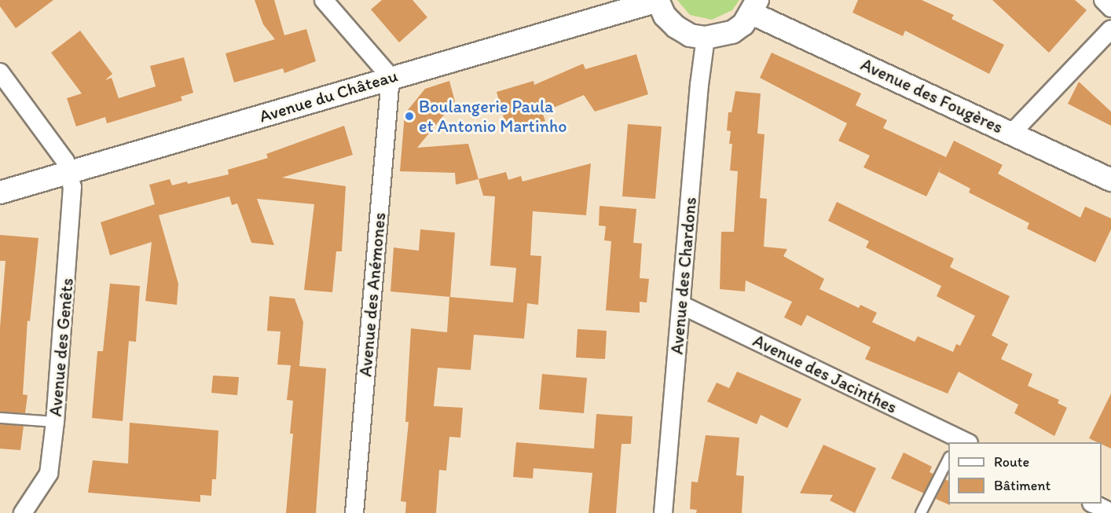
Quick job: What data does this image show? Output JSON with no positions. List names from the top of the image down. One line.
{"streets":{"street":["Avenue du Château","Avenue des Fougères","Avenue des Chardons","Avenue des Anémones","Avenue des Genêts","Avenue des Jacinthes"]},"crossings":[["Avenue du Château","Avenue des Anémones"],["Avenue du Château","Avenue des Genêts"],["Avenue des Chardons","Avenue des Jacinthes"]],"places":["Boulangerie Paula et Antonio Martinho"],"legend":["Route","Bâtiment"]}
